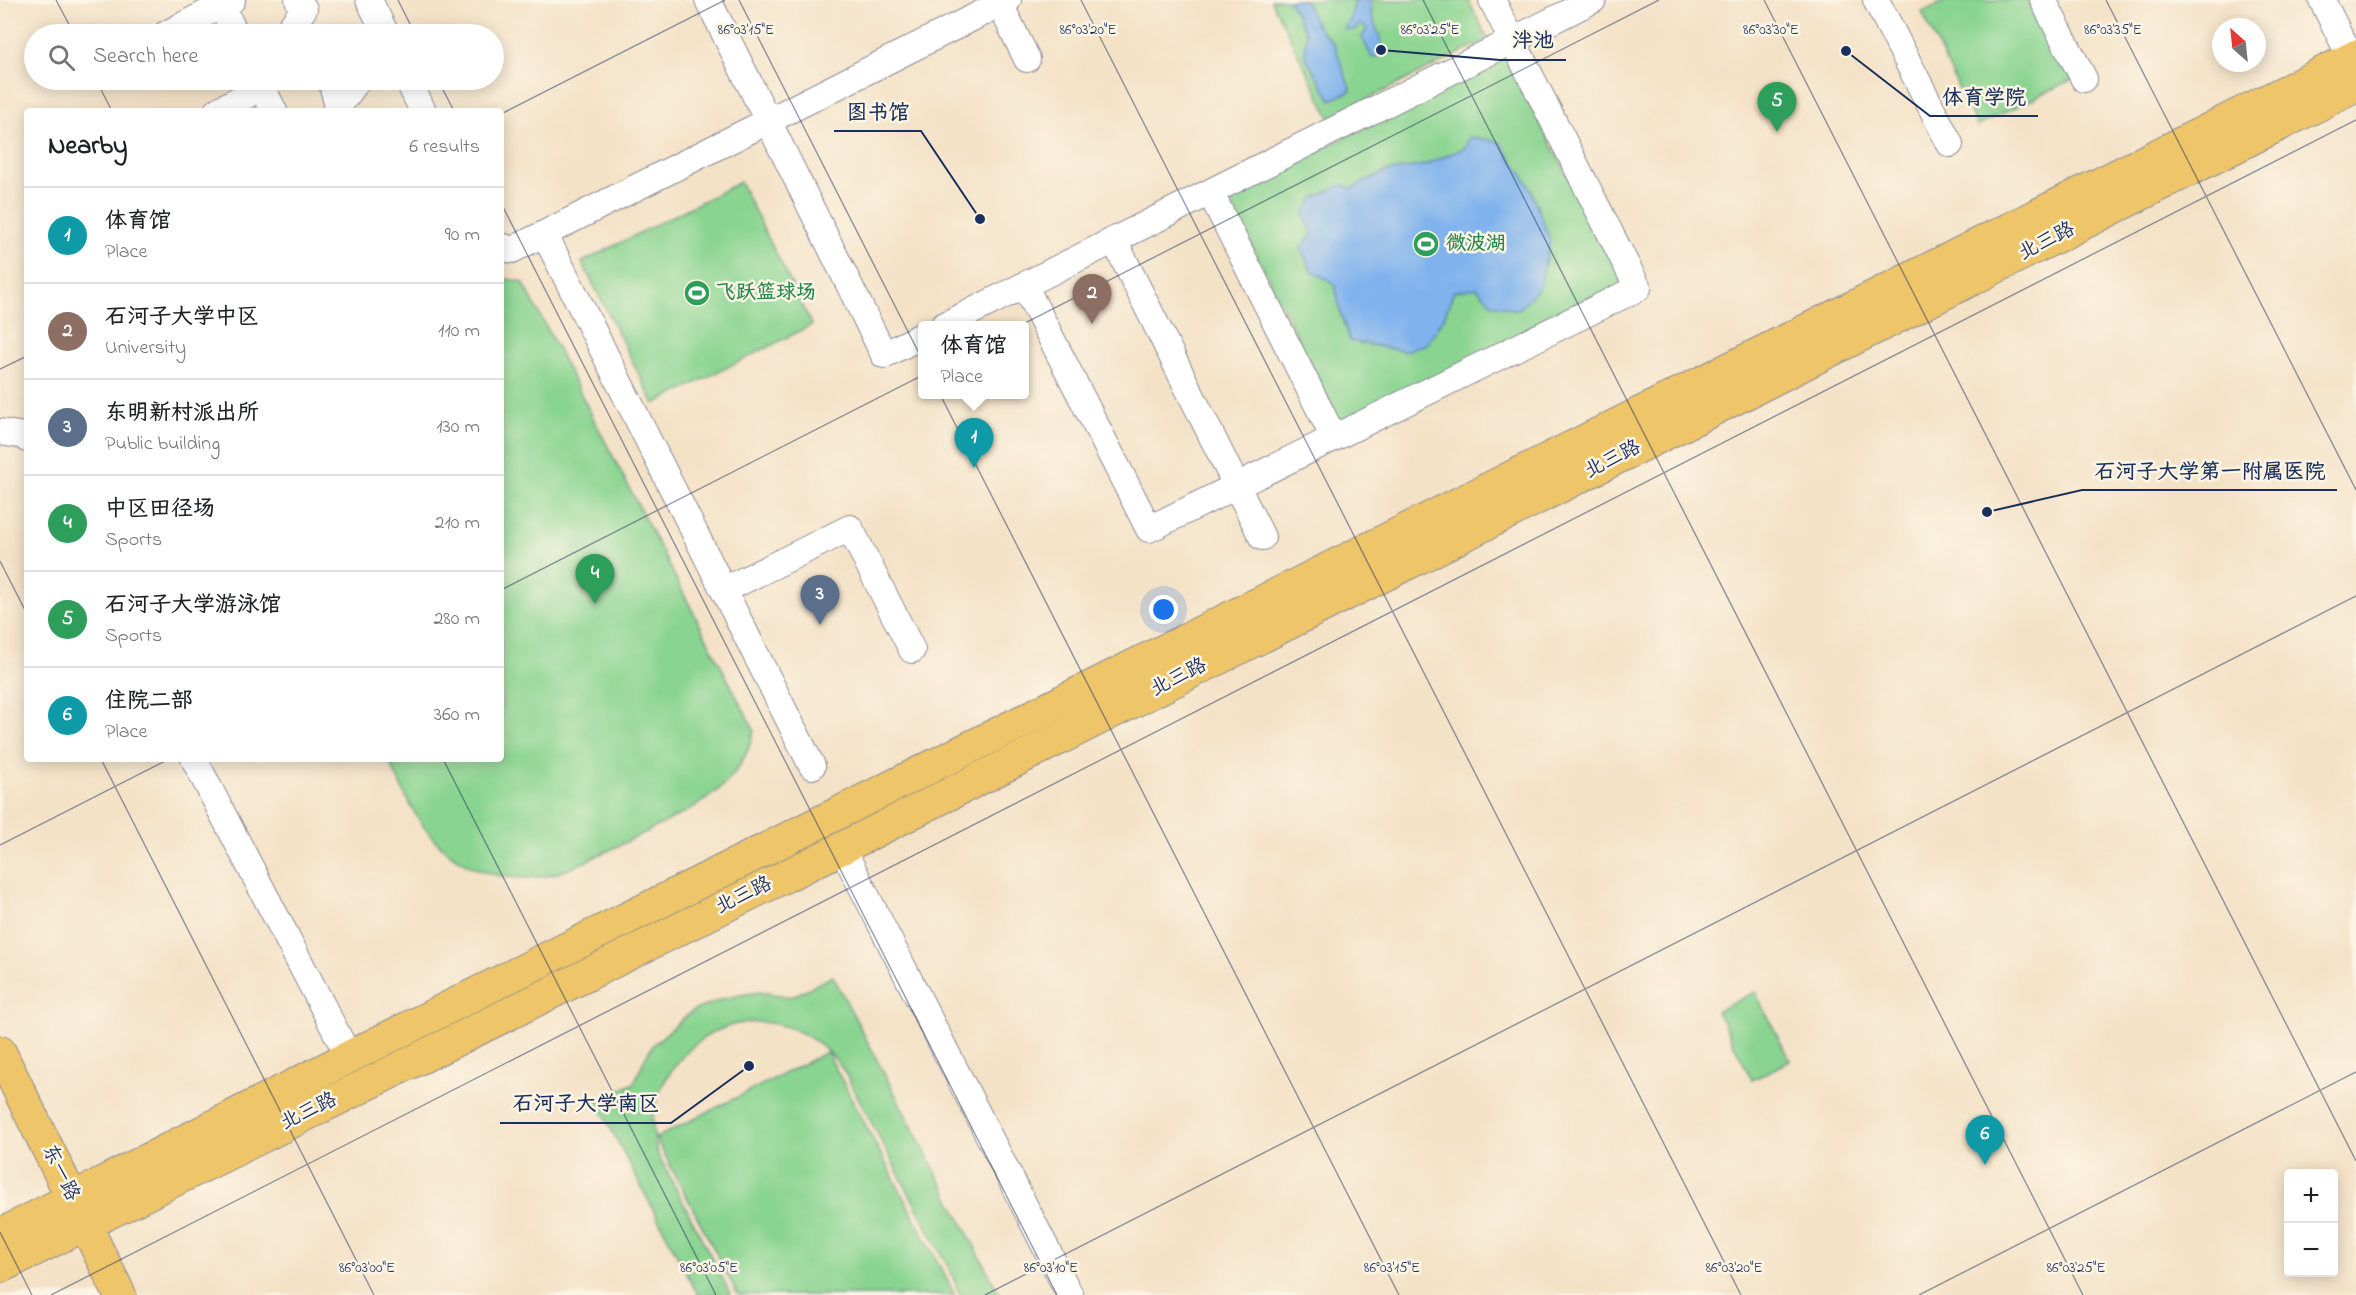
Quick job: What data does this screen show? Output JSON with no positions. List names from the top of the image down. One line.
{"streets":{"main road":["北三路","东一路"]},"crossings":[["北三路","东一路"]],"places":{"other":["泮池","体育学院","图书馆","石河子大学第一附属医院","石河子大学南区"],"sports":["微波湖","飞跃篮球场"]},"north":"top left","page":{"search":"Search here","pins":["5","2","1","4","3","6"],"heading":["Nearby","6 results"],"list":[{"mark":"1","name":"体育馆","note":"Place","value":"90 m"},{"mark":"2","name":"石河子大学中区","note":"University","value":"110 m"},{"mark":"3","name":"东明新村派出所","note":"Public building","value":"130 m"},{"mark":"4","name":"中区田径场","note":"Sports","value":"210 m"},{"mark":"5","name":"石河子大学游泳馆","note":"Sports","value":"280 m"},{"mark":"6","name":"住院二部","note":"Place","value":"360 m"}],"popup":["体育馆","Place"],"map_buttons":["+","−"]},"coordinates":["86°03'15\"E","86°03'20\"E","86°03'25\"E","86°03'30\"E","86°03'35\"E","86°03'00\"E","86°03'05\"E","86°03'10\"E"]}
